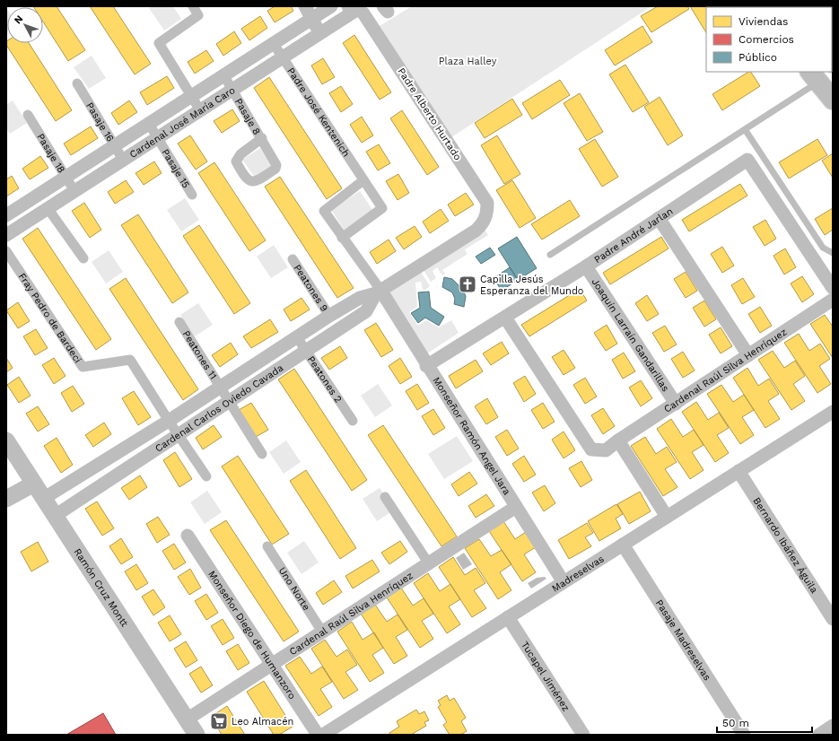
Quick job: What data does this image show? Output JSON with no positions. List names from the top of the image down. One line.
{"streets":{"street":["Padre José Kentenich","Padre Alberto Hurtado","Pasaje 8","Pasaje 16","Cardenal José María Caro","Pasaje 18","Pasaje 15","Padre André Jarlan","Peatones 9","Fray Pedro de Bardeci","Joaquín Larraín Gandarillas","Peatones 11","Cardenal Raúl Silva Henríquez","Peatones 2","Cardenal Carlos Oviedo Cavada","Monseñor Ramón Angel Jara","Bernardo Ibáñez Águila","Madreselvas","Ramón Cruz Montt","Uno Norte","Monseñor Diego de Humanzoro","Pasaje Madreselvas","Tucapel Jiménez"]},"crossings":[["Padre José Kentenich","Cardenal José María Caro"],["Padre Alberto Hurtado","Cardenal José María Caro"],["Padre Alberto Hurtado","Cardenal Carlos Oviedo Cavada"],["Pasaje 8","Cardenal José María Caro"],["Pasaje 16","Cardenal José María Caro"],["Cardenal José María Caro","Pasaje 18"],["Cardenal José María Caro","Pasaje 15"],["Padre André Jarlan","Joaquín Larraín Gandarillas"],["Padre André Jarlan","Cardenal Raúl Silva Henríquez"],["Padre André Jarlan","Monseñor Ramón Angel Jara"],["Peatones 9","Cardenal Carlos Oviedo Cavada"],["Fray Pedro de Bardeci","Cardenal Carlos Oviedo Cavada"],["Joaquín Larraín Gandarillas","Cardenal Raúl Silva Henríquez"],["Peatones 11","Cardenal Carlos Oviedo Cavada"],["Cardenal Raúl Silva Henríquez","Monseñor Ramón Angel Jara"],["Cardenal Raúl Silva Henríquez","Ramón Cruz Montt"],["Cardenal Raúl Silva Henríquez","Uno Norte"],["Cardenal Raúl Silva Henríquez","Monseñor Diego de Humanzoro"],["Peatones 2","Cardenal Carlos Oviedo Cavada"],["Cardenal Carlos Oviedo Cavada","Monseñor Ramón Angel Jara"],["Cardenal Carlos Oviedo Cavada","Ramón Cruz Montt"],["Monseñor Ramón Angel Jara","Madreselvas"],["Bernardo Ibáñez Águila","Madreselvas"],["Madreselvas","Pasaje Madreselvas"],["Madreselvas","Tucapel Jiménez"]],"parks":["Plaza Halley"],"places":{"church":["Capilla Jesús Esperanza del Mundo"],"supermarket":["Leo Almacén"]},"legend":["Viviendas","Comercios","Público"],"scale_bar":"50 m","north":"top left"}
